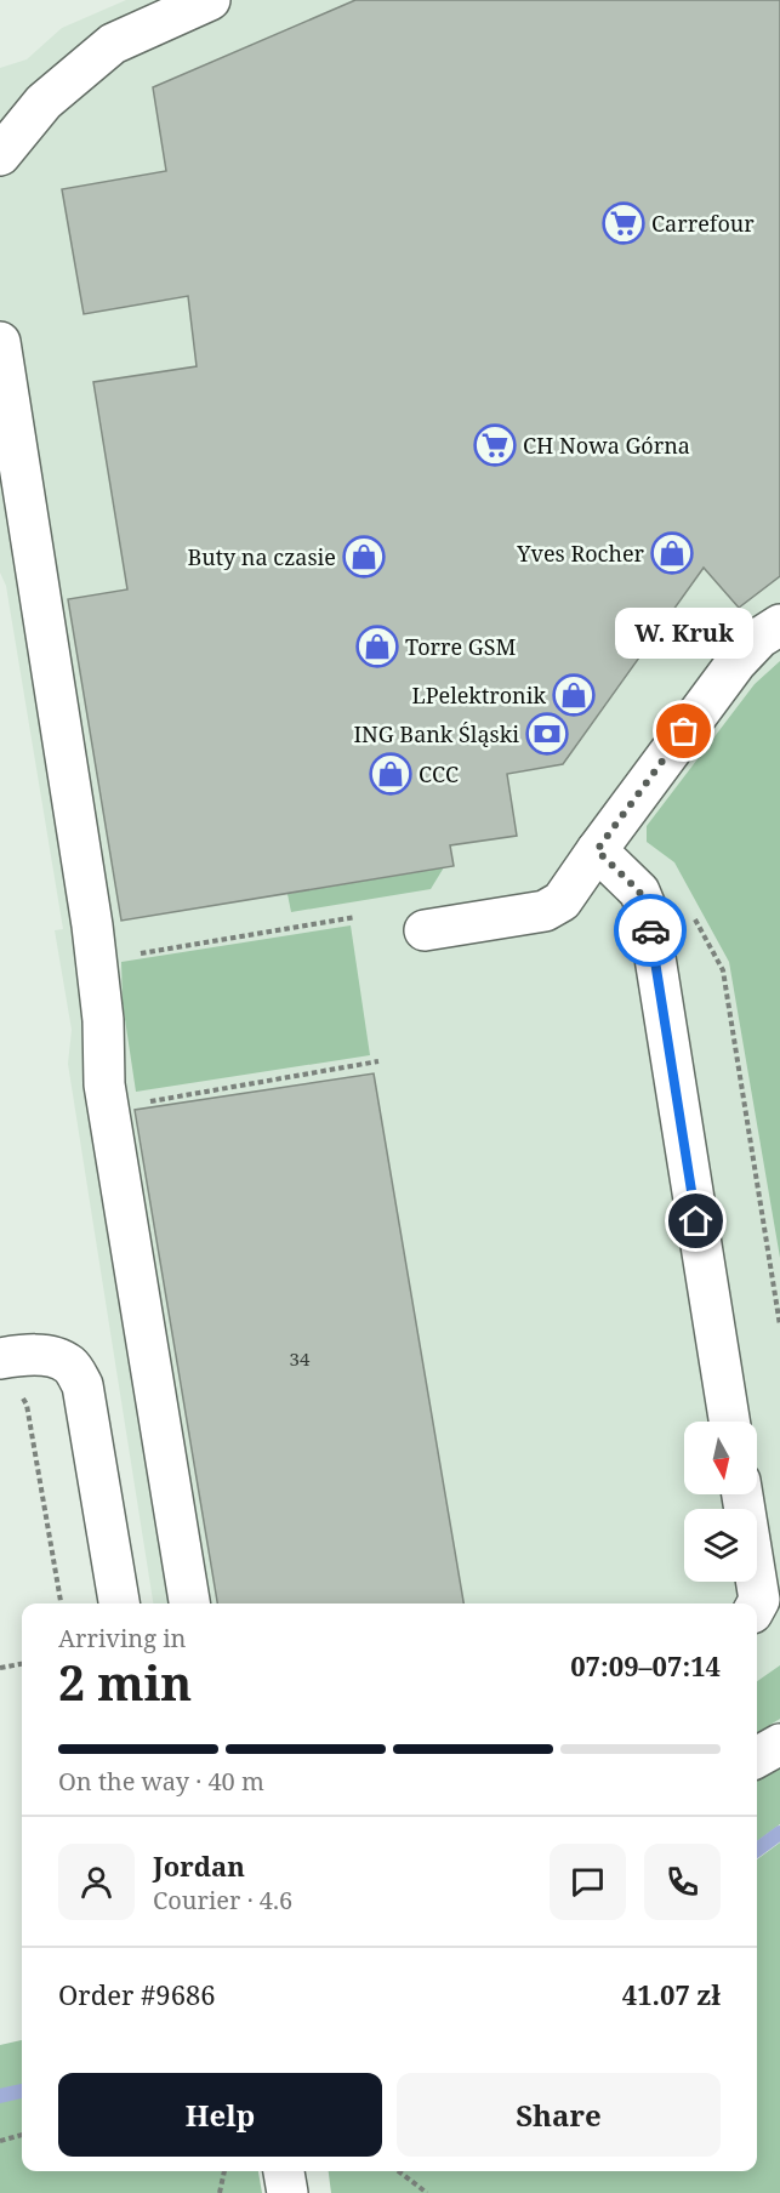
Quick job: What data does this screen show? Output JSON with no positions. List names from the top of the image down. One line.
{"places":{"supermarket":["Carrefour","CH Nowa Górna"],"shop":["Yves Rocher","Buty na czasie","Torre GSM","LPelektronik","CCC"],"other":["W. Kruk"],"bank":["ING Bank Śląski"]},"house_numbers":["34"],"north":"bottom","page":{"bubble":"W. Kruk","heading":["2 min","Arriving in","07:09–07:14"],"panel":["Jordan","Courier · 4.6","Order #9686","41.07 zł"],"bar":"On the way · 40 m","buttons":["Help","Share"]}}
